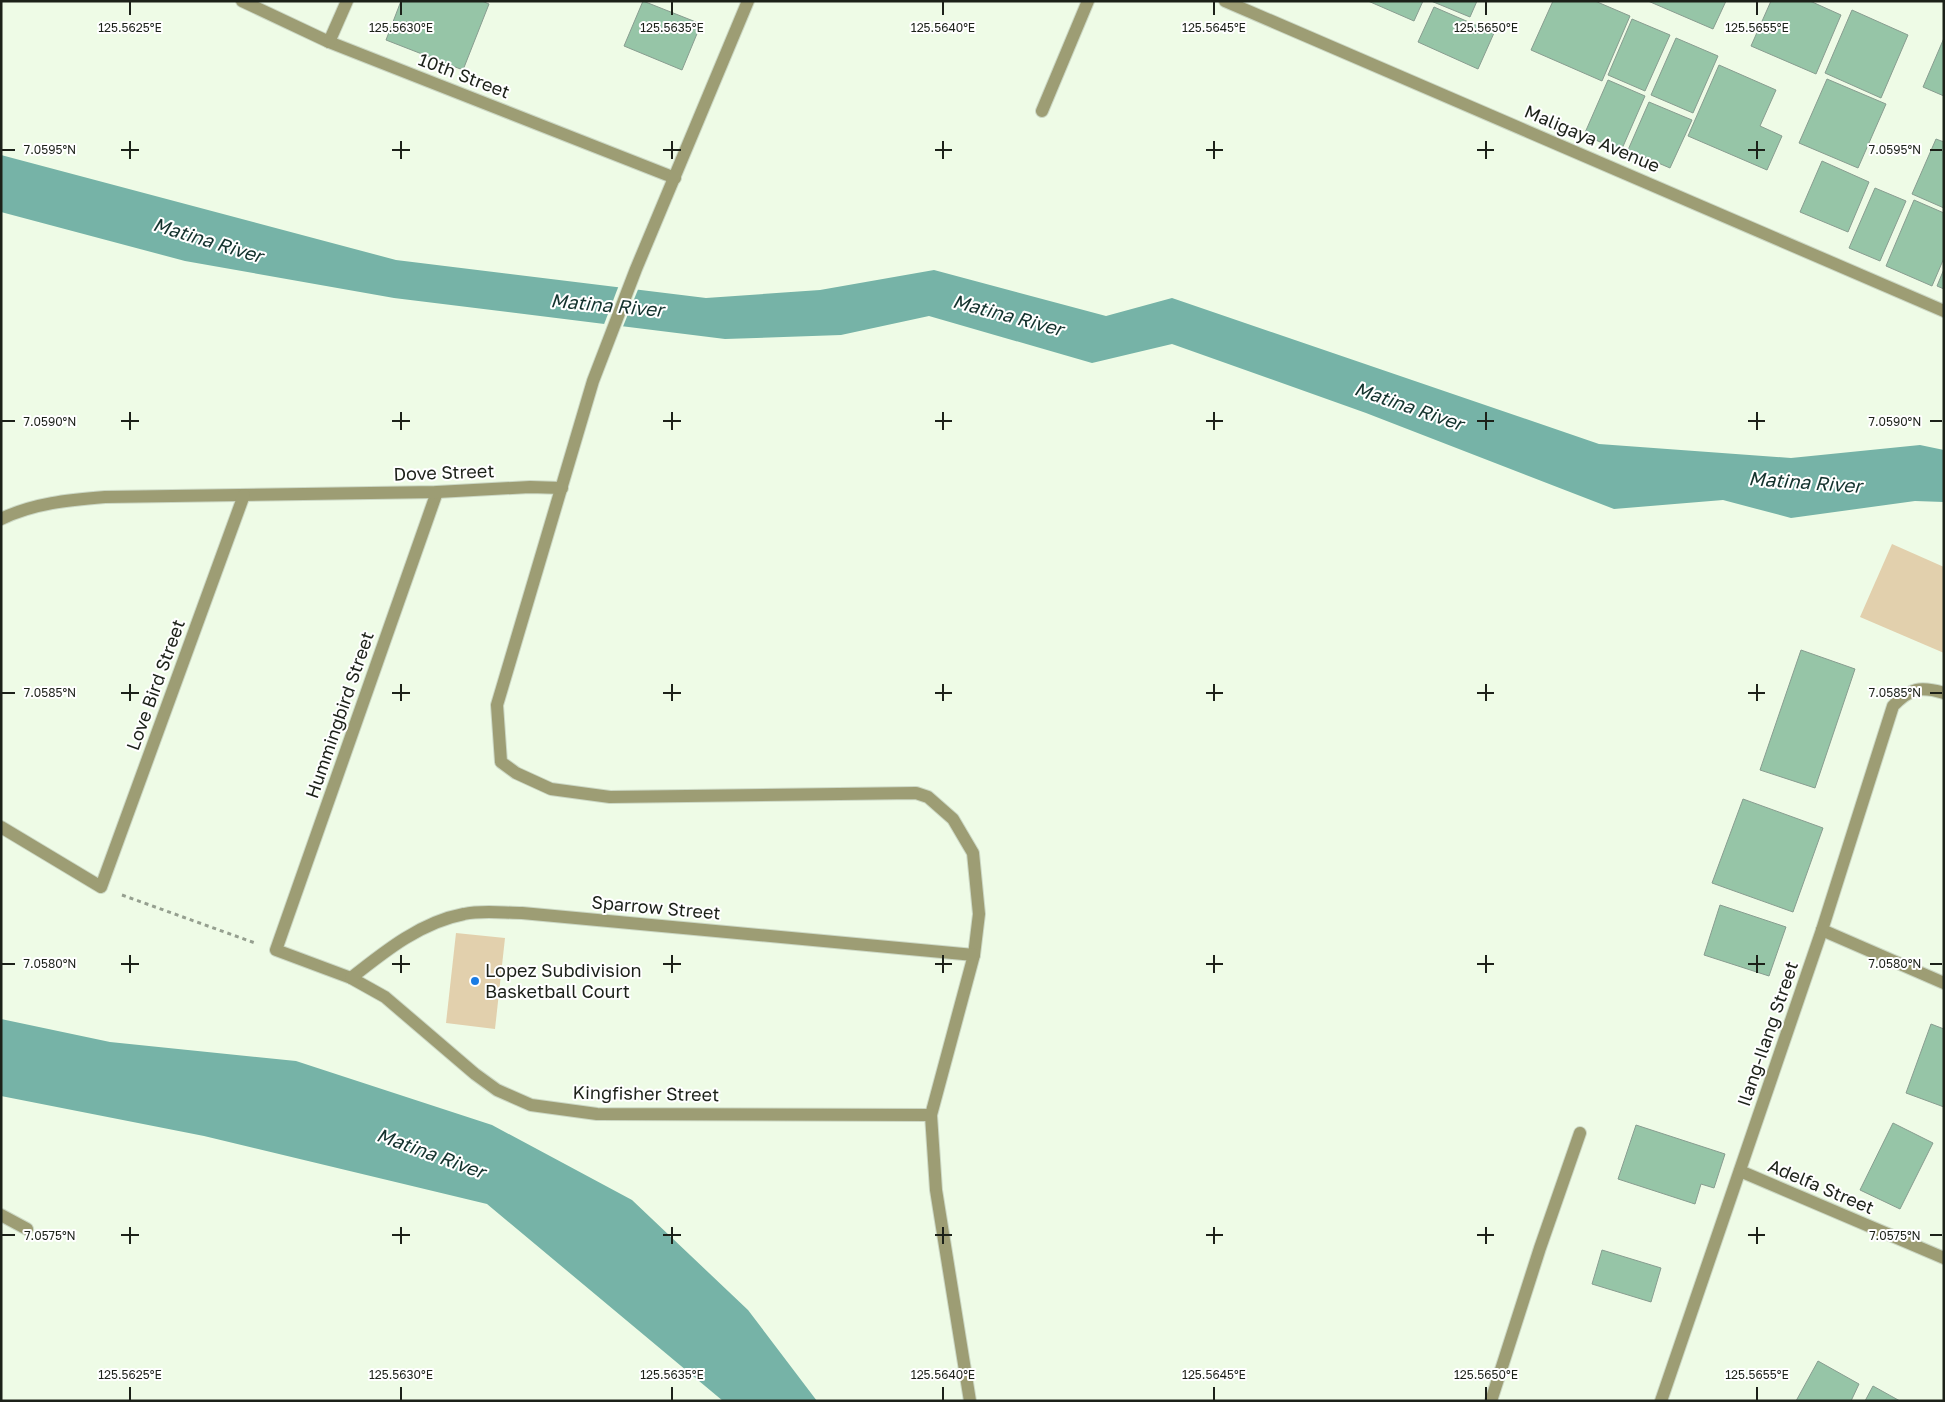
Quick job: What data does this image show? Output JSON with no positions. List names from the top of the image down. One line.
{"streets":{"street":["10th Street","Maligaya Avenue","Dove Street","Love Bird Street","Hummingbird Street","Sparrow Street","Ilang-Ilang Street","Kingfisher Street","Adelfa Street"]},"crossings":[["Dove Street","Love Bird Street"],["Dove Street","Hummingbird Street"],["Hummingbird Street","Kingfisher Street"],["Sparrow Street","Kingfisher Street"],["Ilang-Ilang Street","Adelfa Street"]],"water":["Matina River"],"places":["Lopez Subdivision Basketball Court"],"coordinates":["125.5625°E","125.5630°E","125.5635°E","125.5640°E","125.5645°E","125.5650°E","125.5655°E","7.0595°N","7.0590°N","7.0585°N","7.0580°N","7.0575°N"]}
